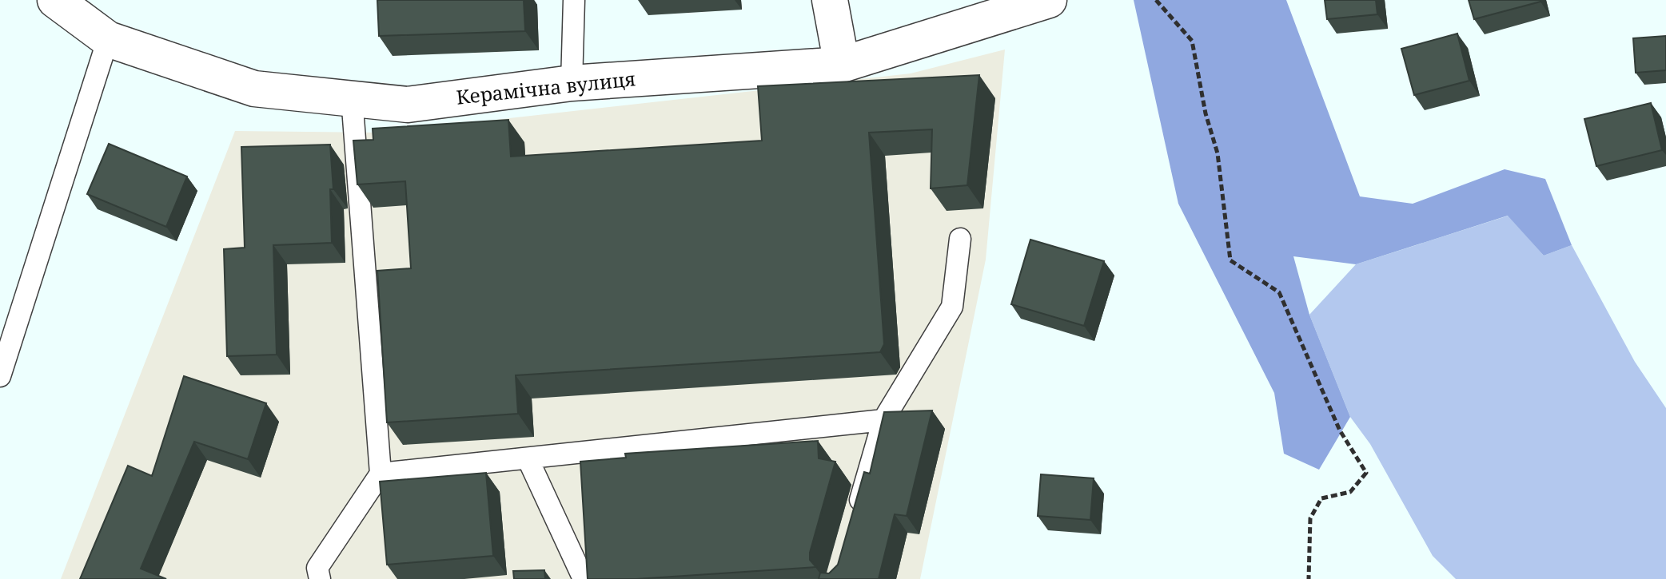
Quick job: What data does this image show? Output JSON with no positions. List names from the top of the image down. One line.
{"streets":{"street":["Керамічна вулиця"]}}
